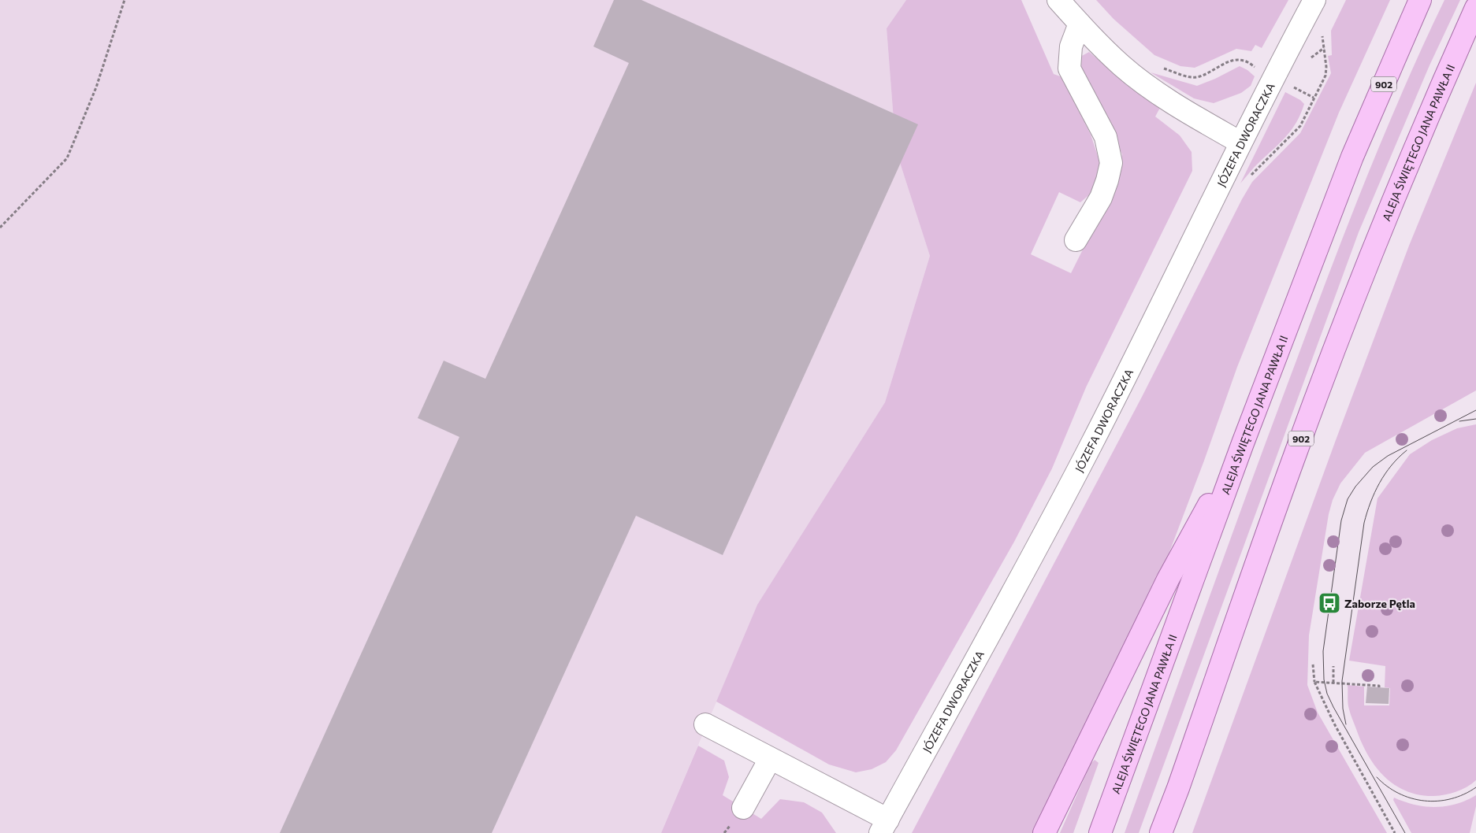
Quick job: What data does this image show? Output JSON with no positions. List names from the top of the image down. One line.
{"streets":{"main road":["902","ALEJA ŚWIĘTEGO JANA PAWŁA II"],"street":["JÓZEFA DWORACZKA"]},"places":{"bus stop":["Zaborze Pętla"]}}
